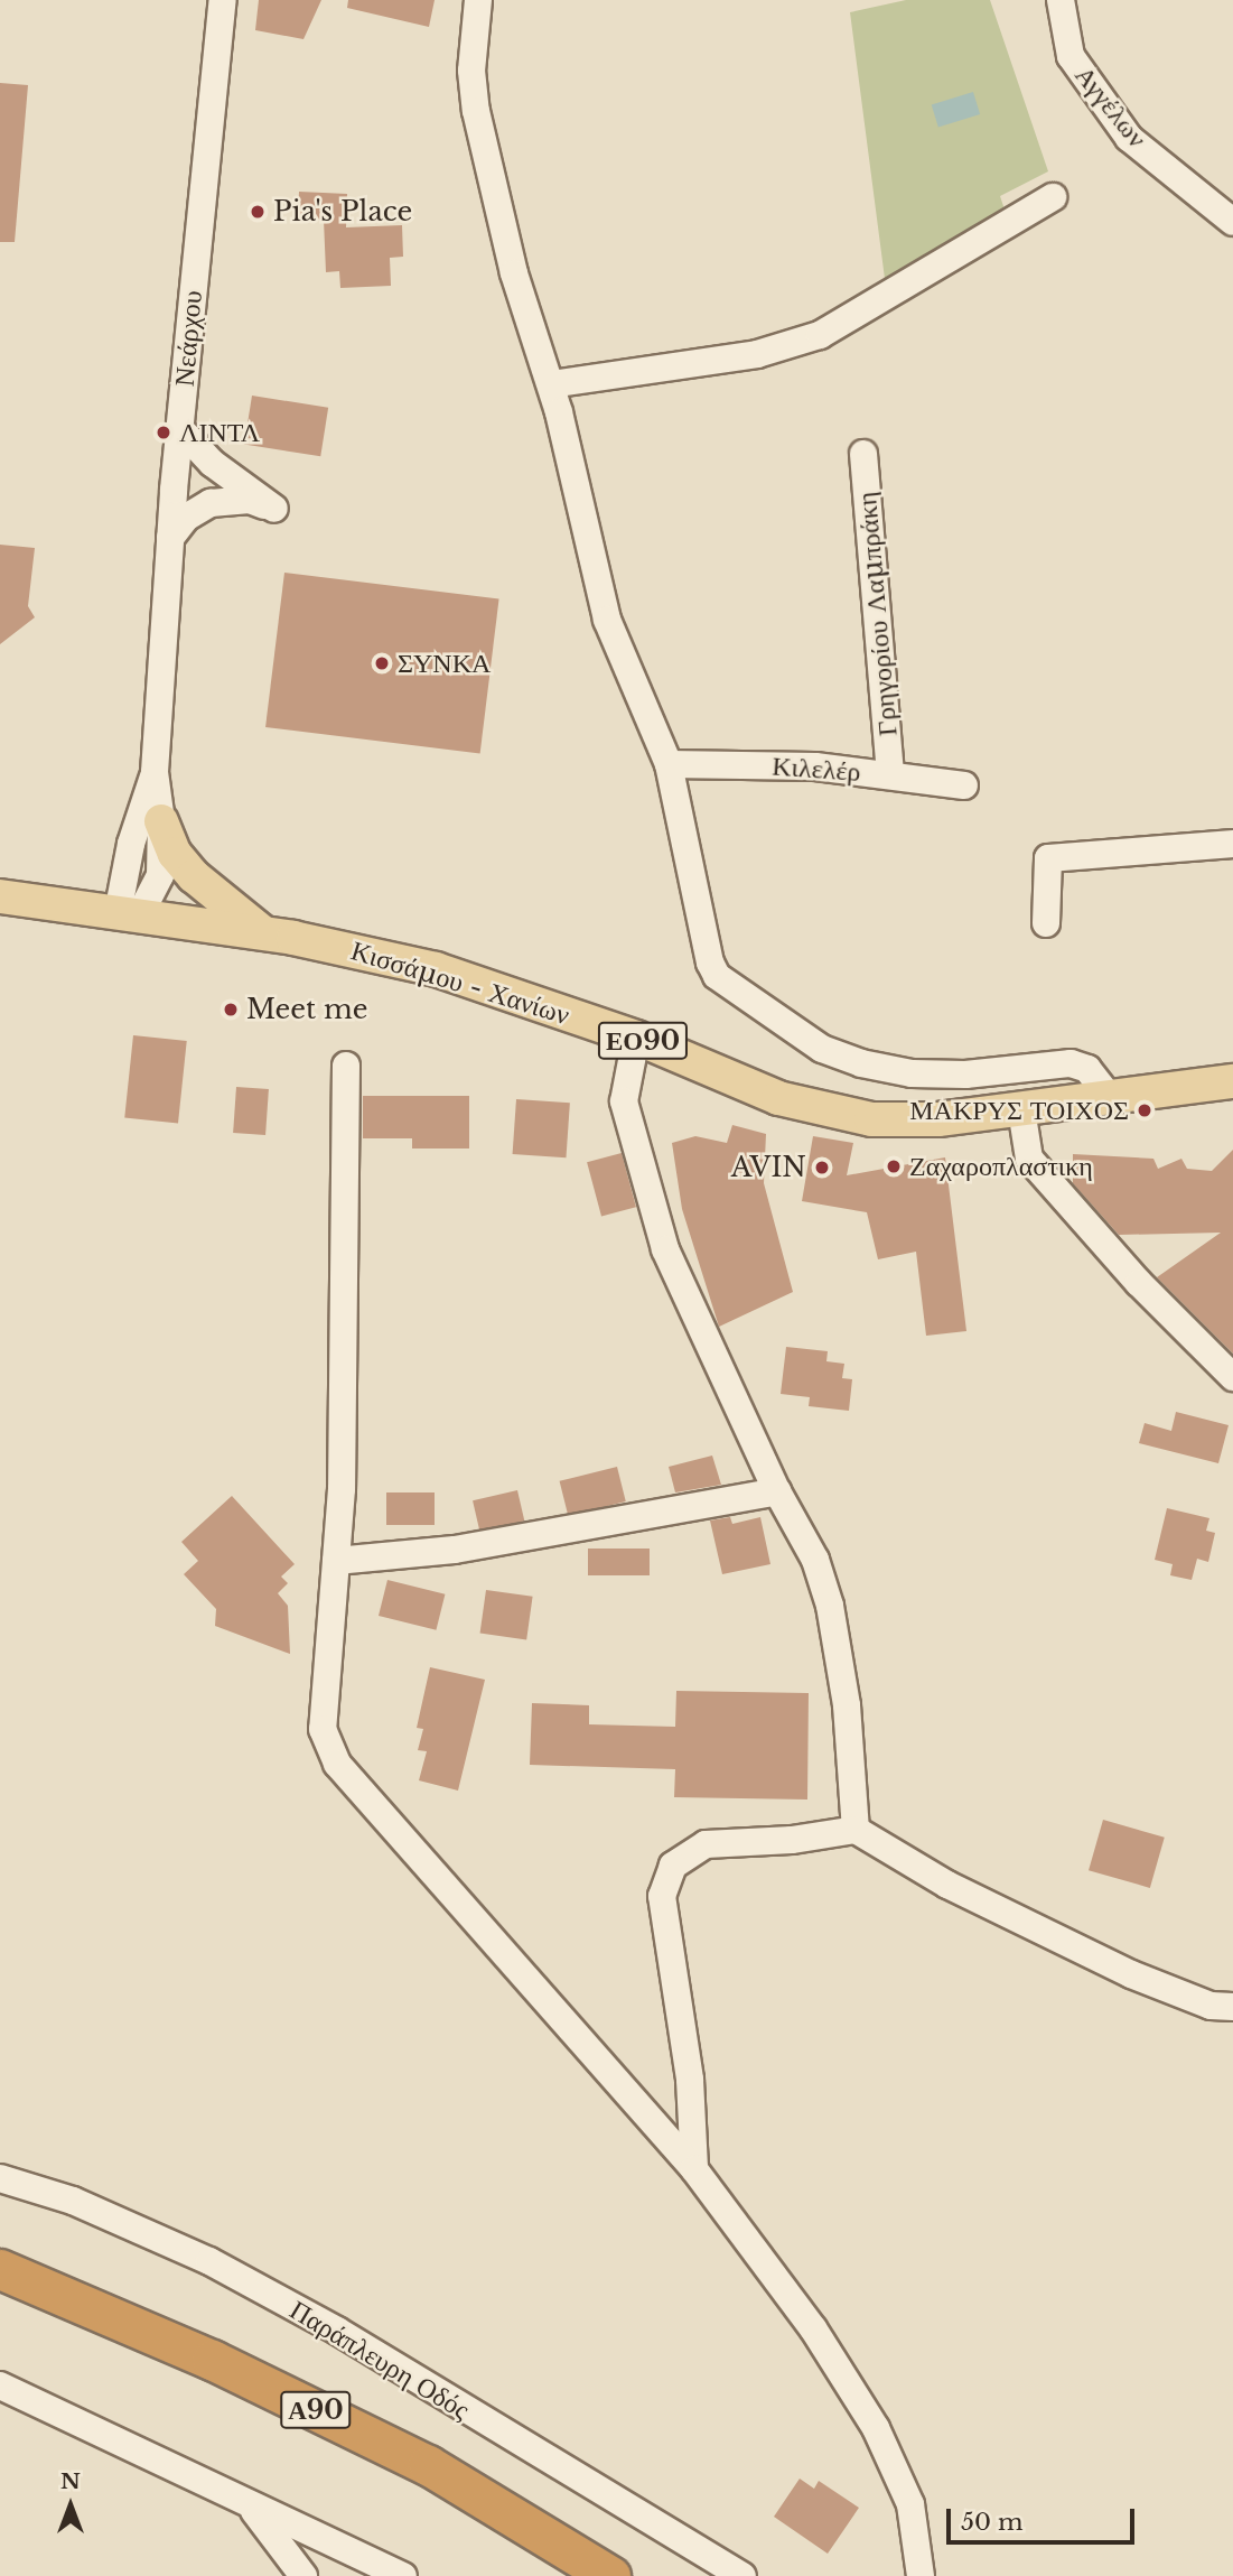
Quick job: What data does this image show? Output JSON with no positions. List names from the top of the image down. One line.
{"streets":{"highway":["Α90"],"main road":["Κισσάμου - Χανίων","ΕΟ90"],"street":["Αγγέλων","Νεάρχου","Γρηγορίου Λαμπράκη","Κιλελέρ","Παράπλευρη Οδός"]},"crossings":[["Νεάρχου","Κισσάμου - Χανίων"],["Γρηγορίου Λαμπράκη","Κιλελέρ"]],"places":["Pia's Place","ΛΙΝΤΛ","ΣΥΝΚΑ","Meet me","ΜΑΚΡΥΣ ΤΟΙΧΟΣ","Ζαχαροπλαστικη","AVIN"],"scale_bar":"50 m","north":"top"}
